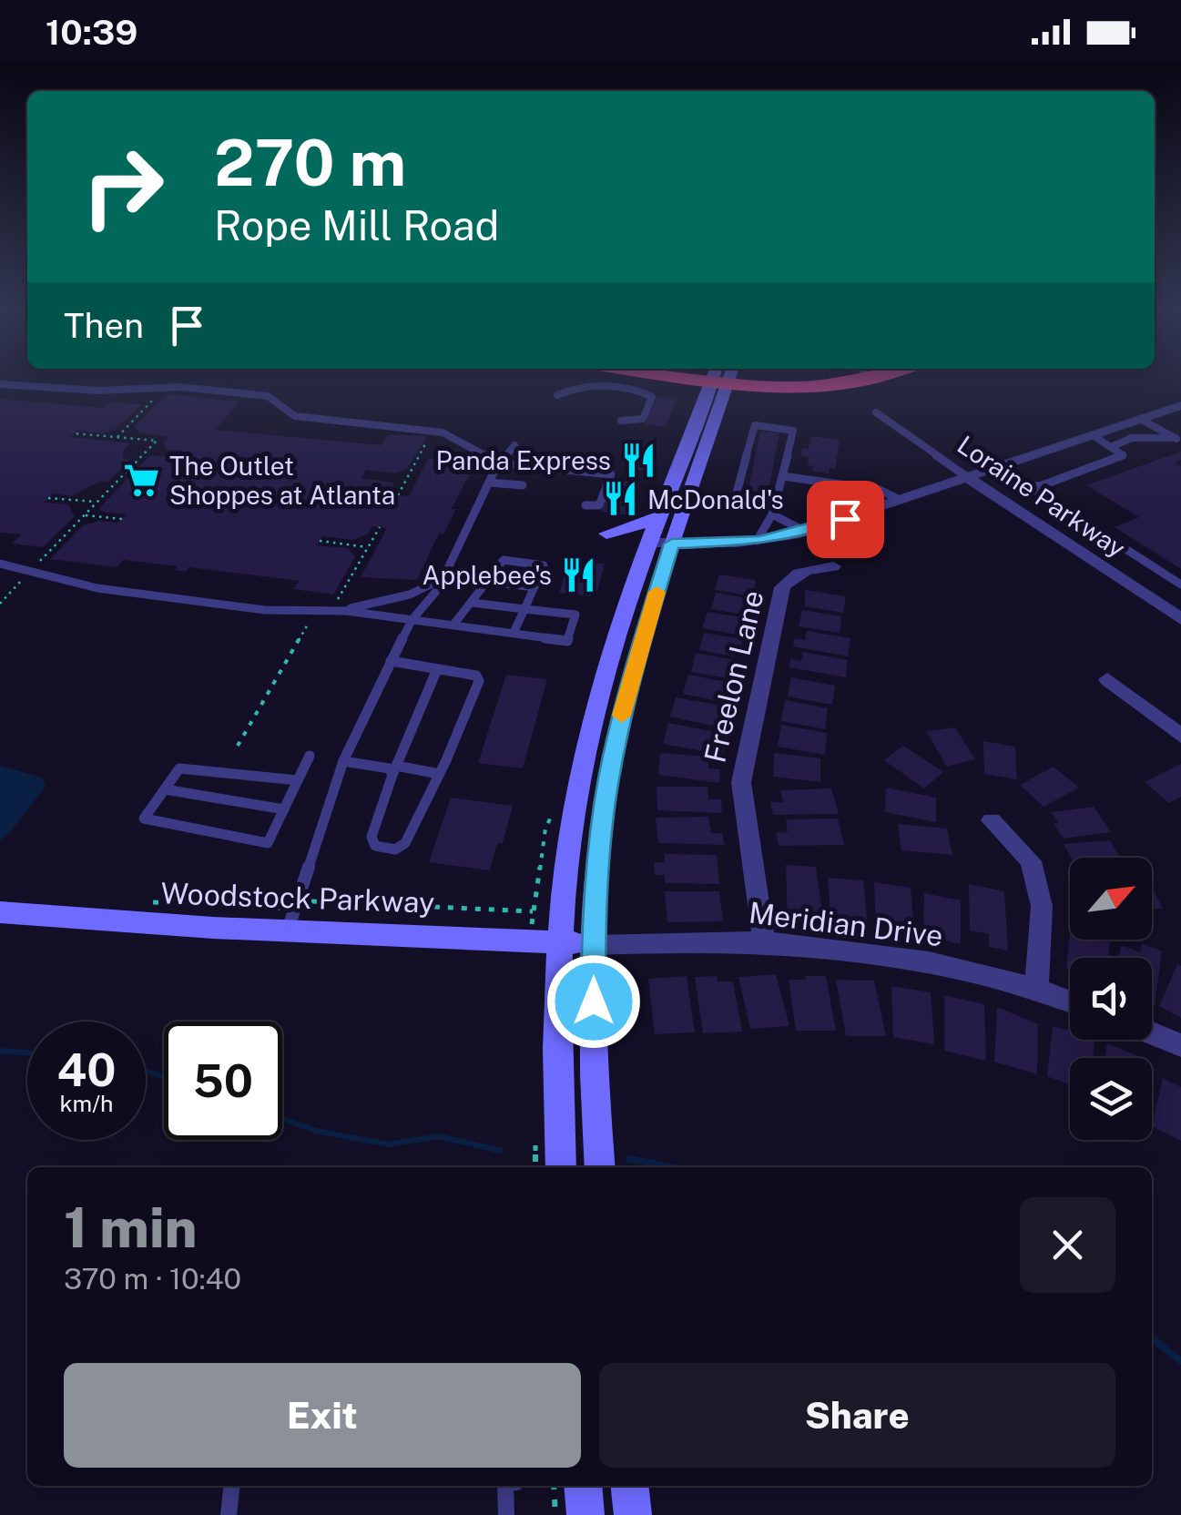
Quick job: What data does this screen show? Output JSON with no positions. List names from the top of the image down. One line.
{"streets":{"main road":["Woodstock Parkway"],"street":["Loraine Parkway","Freelon Lane","Meridian Drive"]},"crossings":[["Freelon Lane","Meridian Drive"],["Woodstock Parkway","Meridian Drive"]],"places":{"restaurant":["Panda Express","McDonald's","Applebee's"],"supermarket":["The Outlet Shoppes at Atlanta"]},"north":"top right","page":{"status":"10:39","turn":["270 m","Rope Mill Road"],"then":"Then","speed":"40 km/h","limit":"50","heading":["1 min","370 m · 10:40"],"buttons":["Exit","Share"]}}
